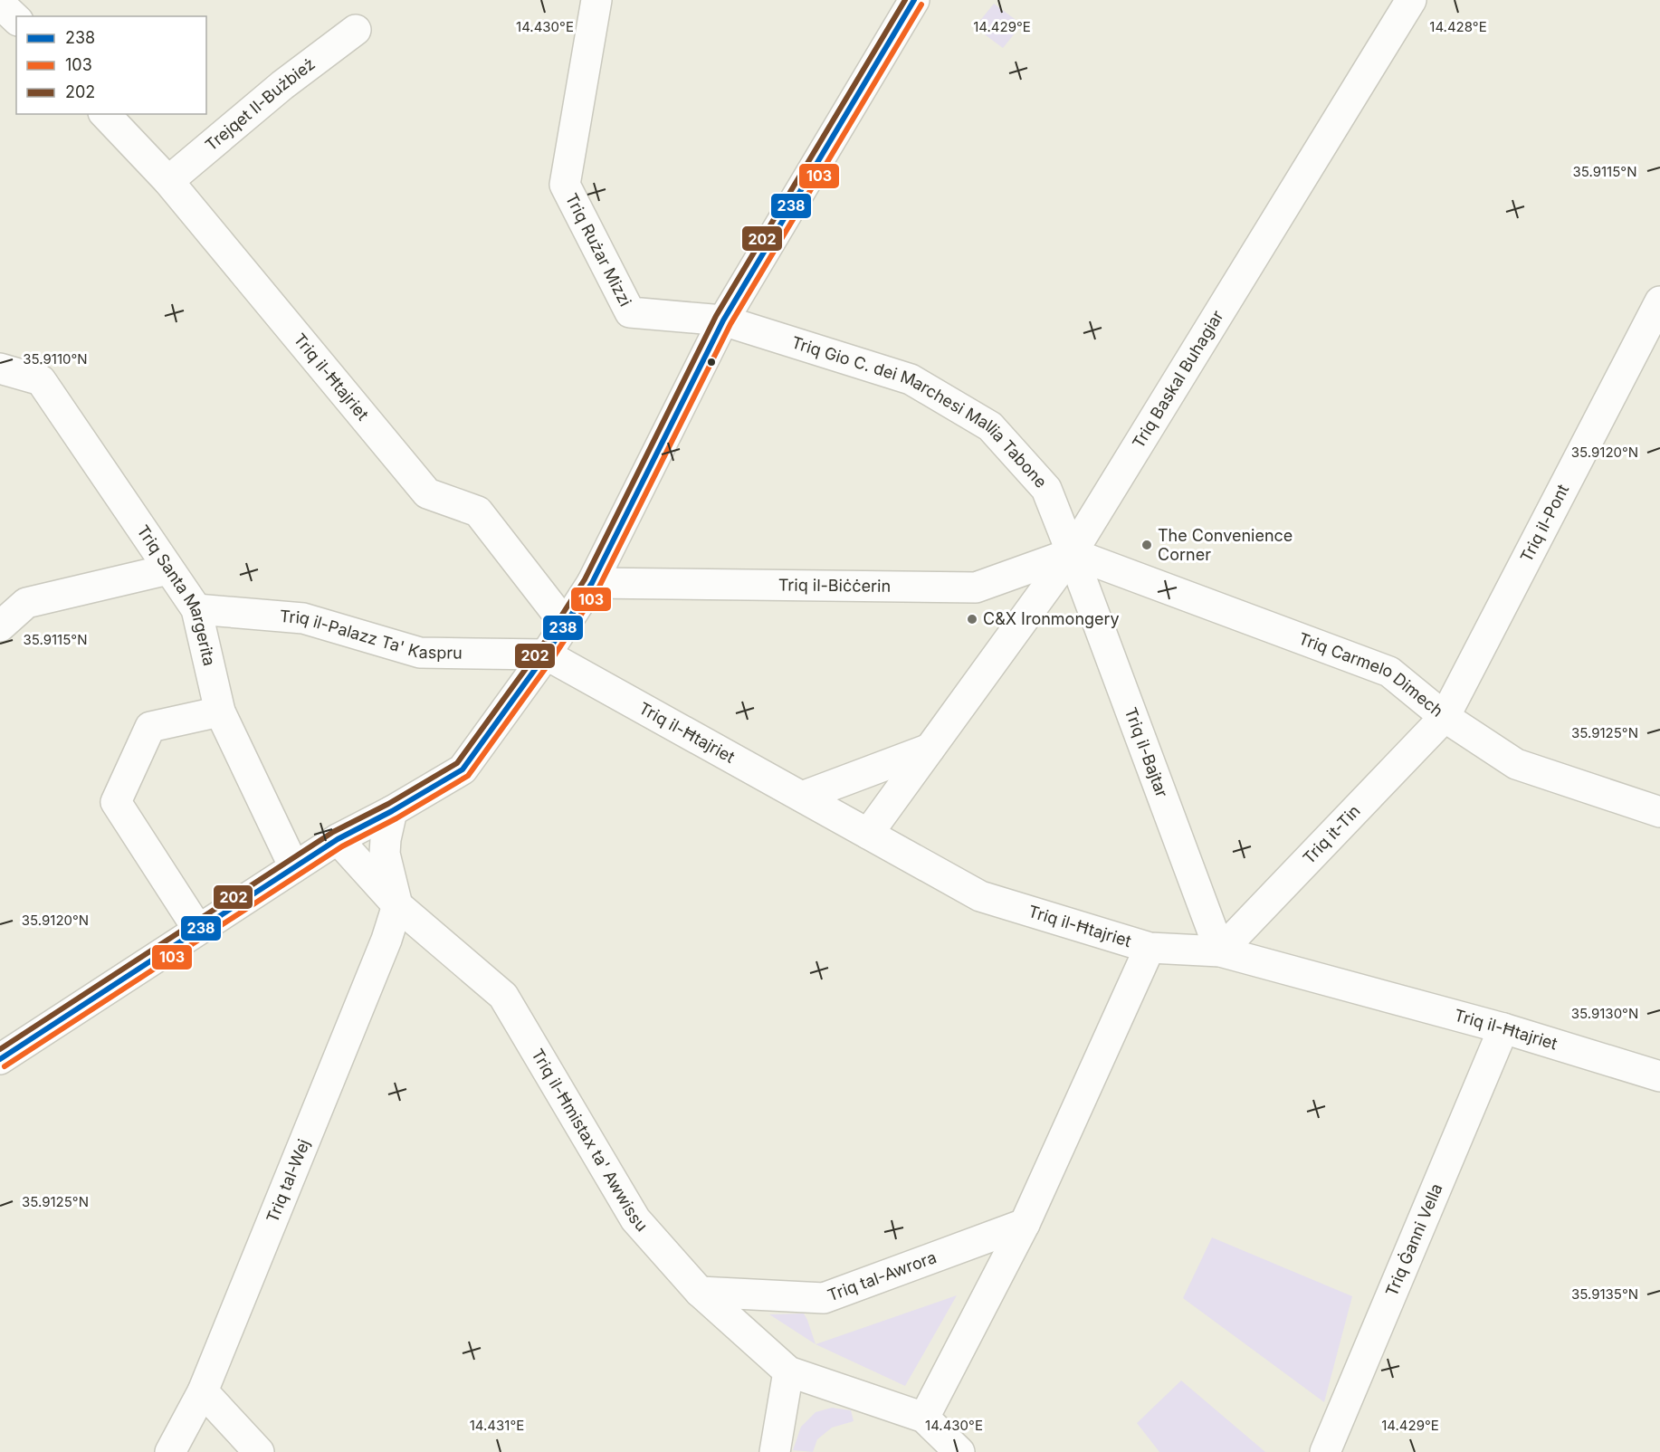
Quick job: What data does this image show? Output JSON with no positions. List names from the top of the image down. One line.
{"streets":{"street":["Trejqet Il-Bużbież","Triq Rużar Mizzi","Triq il-Ħtajriet","Triq Baskal Buhagiar","Triq Gio C. dei Marchesi Mallia Tabone","Triq il-Pont","Triq il-Biċċerin","Triq Santa Margerita","Triq il-Palazz Ta' Kaspru","Triq Carmelo Dimech","Triq il-Bajtar","Triq it-Tin","Triq il-Ħmistax ta' Awwissu","Triq tal-Wej","Triq Ġanni Vella","Triq tal-Awrora"]},"crossings":[["Trejqet Il-Bużbież","Triq il-Ħtajriet"],["Triq Rużar Mizzi","Triq Gio C. dei Marchesi Mallia Tabone"],["Triq il-Ħtajriet","Triq Baskal Buhagiar"],["Triq il-Ħtajriet","Triq il-Palazz Ta' Kaspru"],["Triq il-Ħtajriet","Triq il-Bajtar"],["Triq il-Ħtajriet","Triq it-Tin"],["Triq il-Ħtajriet","Triq Ġanni Vella"],["Triq Baskal Buhagiar","Triq Gio C. dei Marchesi Mallia Tabone"],["Triq Baskal Buhagiar","Triq il-Biċċerin"],["Triq Baskal Buhagiar","Triq Carmelo Dimech"],["Triq Baskal Buhagiar","Triq il-Bajtar"],["Triq Gio C. dei Marchesi Mallia Tabone","Triq il-Biċċerin"],["Triq Gio C. dei Marchesi Mallia Tabone","Triq Carmelo Dimech"],["Triq Gio C. dei Marchesi Mallia Tabone","Triq il-Bajtar"],["Triq il-Pont","Triq Carmelo Dimech"],["Triq il-Pont","Triq it-Tin"],["Triq il-Biċċerin","Triq Carmelo Dimech"],["Triq il-Biċċerin","Triq il-Bajtar"],["Triq Santa Margerita","Triq il-Palazz Ta' Kaspru"],["Triq Carmelo Dimech","Triq il-Bajtar"],["Triq Carmelo Dimech","Triq it-Tin"],["Triq il-Bajtar","Triq it-Tin"],["Triq il-Ħmistax ta' Awwissu","Triq tal-Wej"],["Triq il-Ħmistax ta' Awwissu","Triq tal-Awrora"]],"places":["The Convenience Corner","C&X Ironmongery"],"lines":["transit line 238","transit line 202","transit line 103"],"legend":["238","103","202"],"coordinates":["14.430°E","14.429°E","14.428°E","35.9115°N","35.9110°N","35.9120°N","35.9125°N","35.9130°N","35.9135°N","14.431°E"]}
